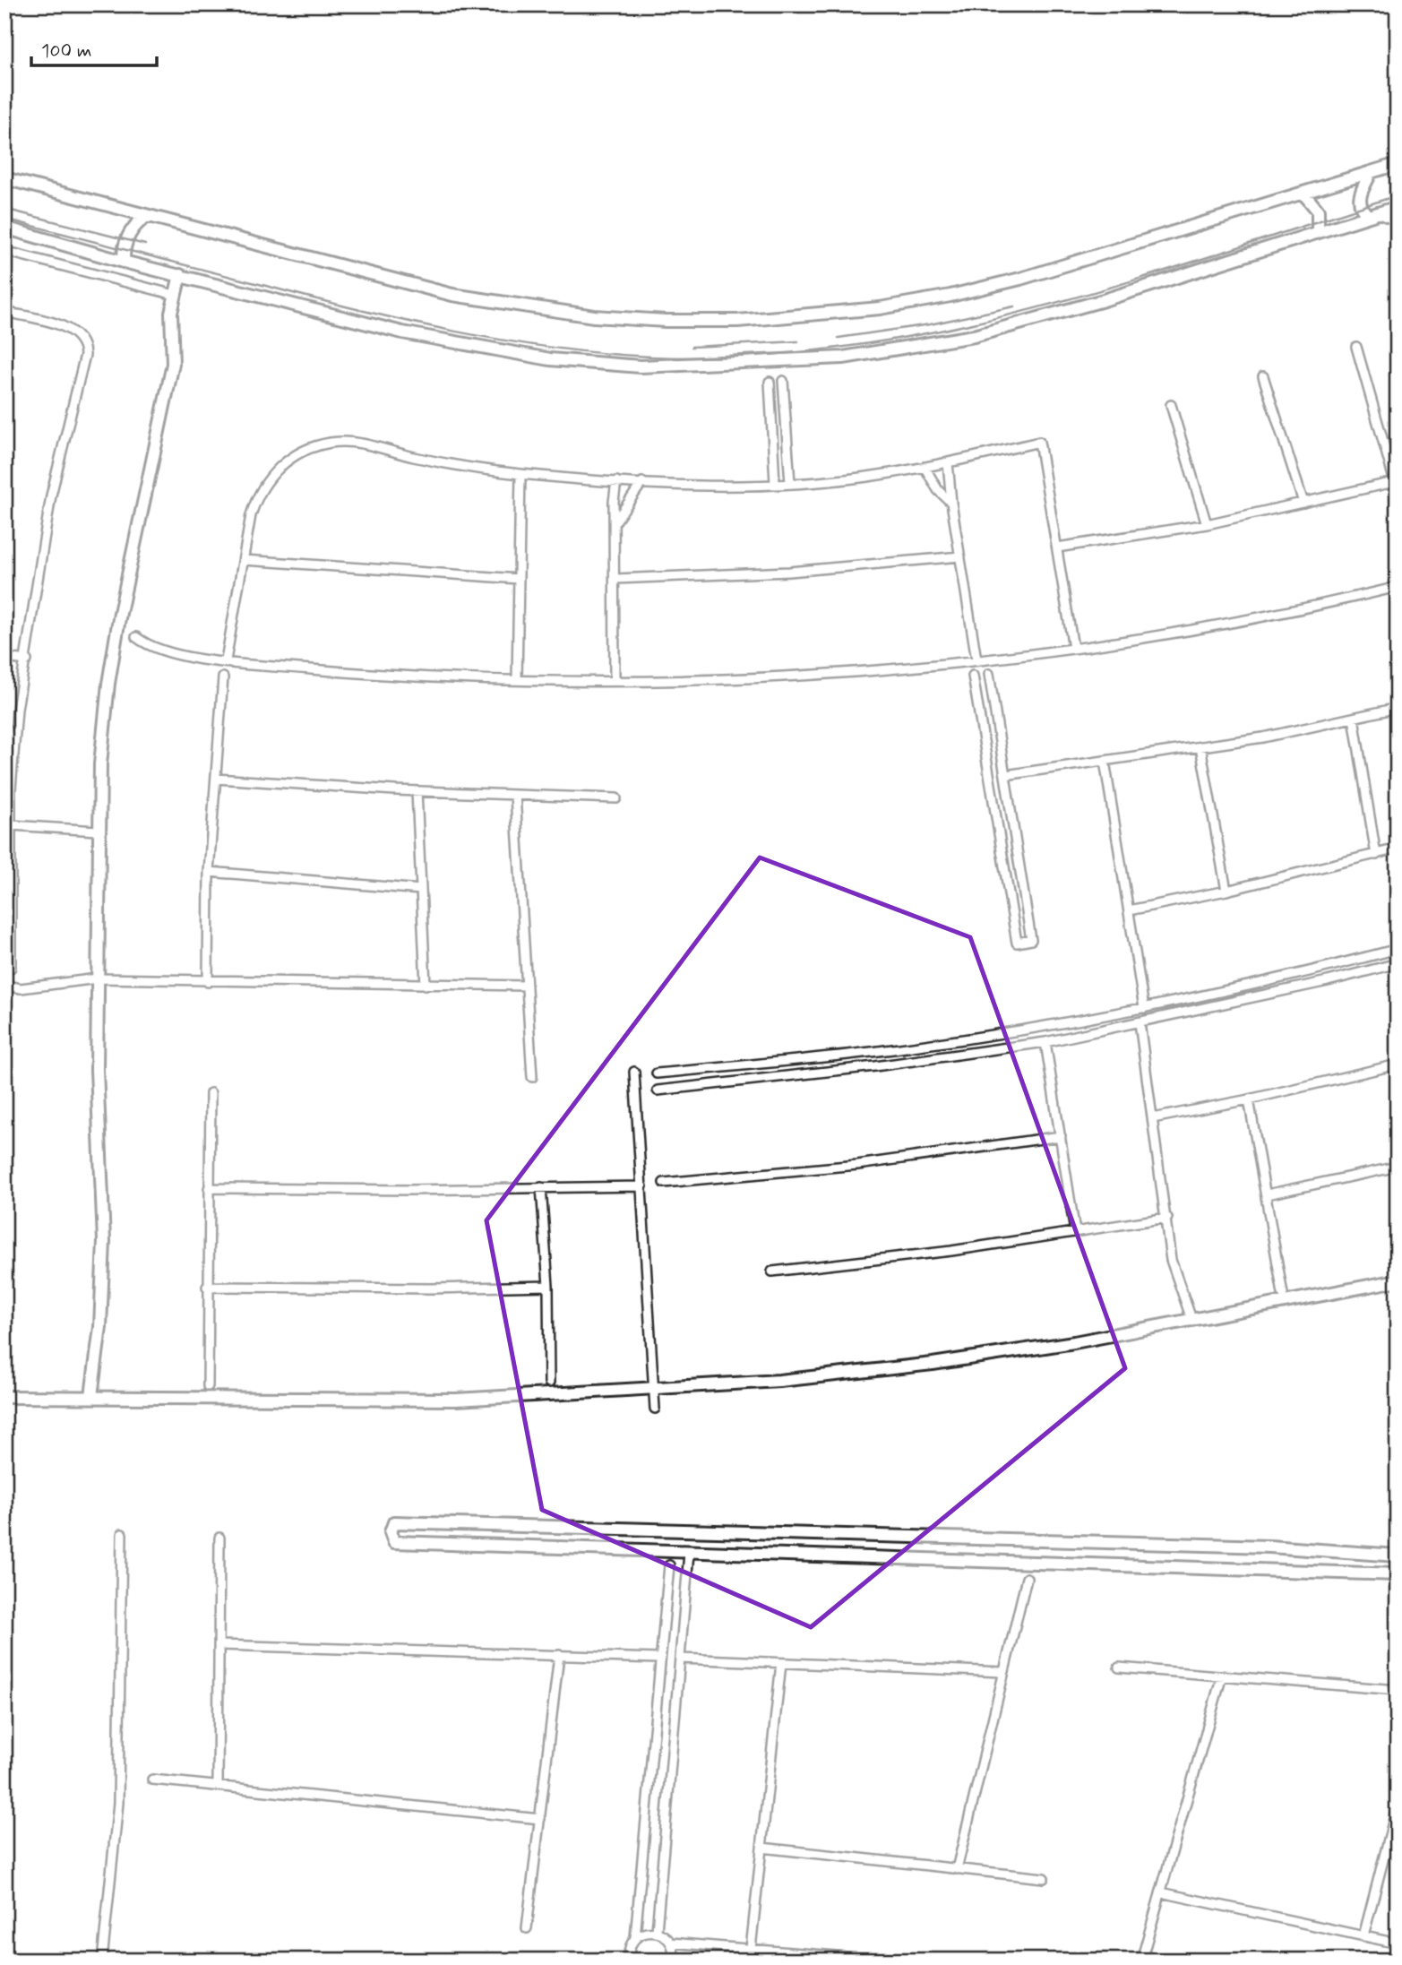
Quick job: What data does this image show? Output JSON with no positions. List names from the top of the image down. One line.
{"scale_bar":"100 m"}
